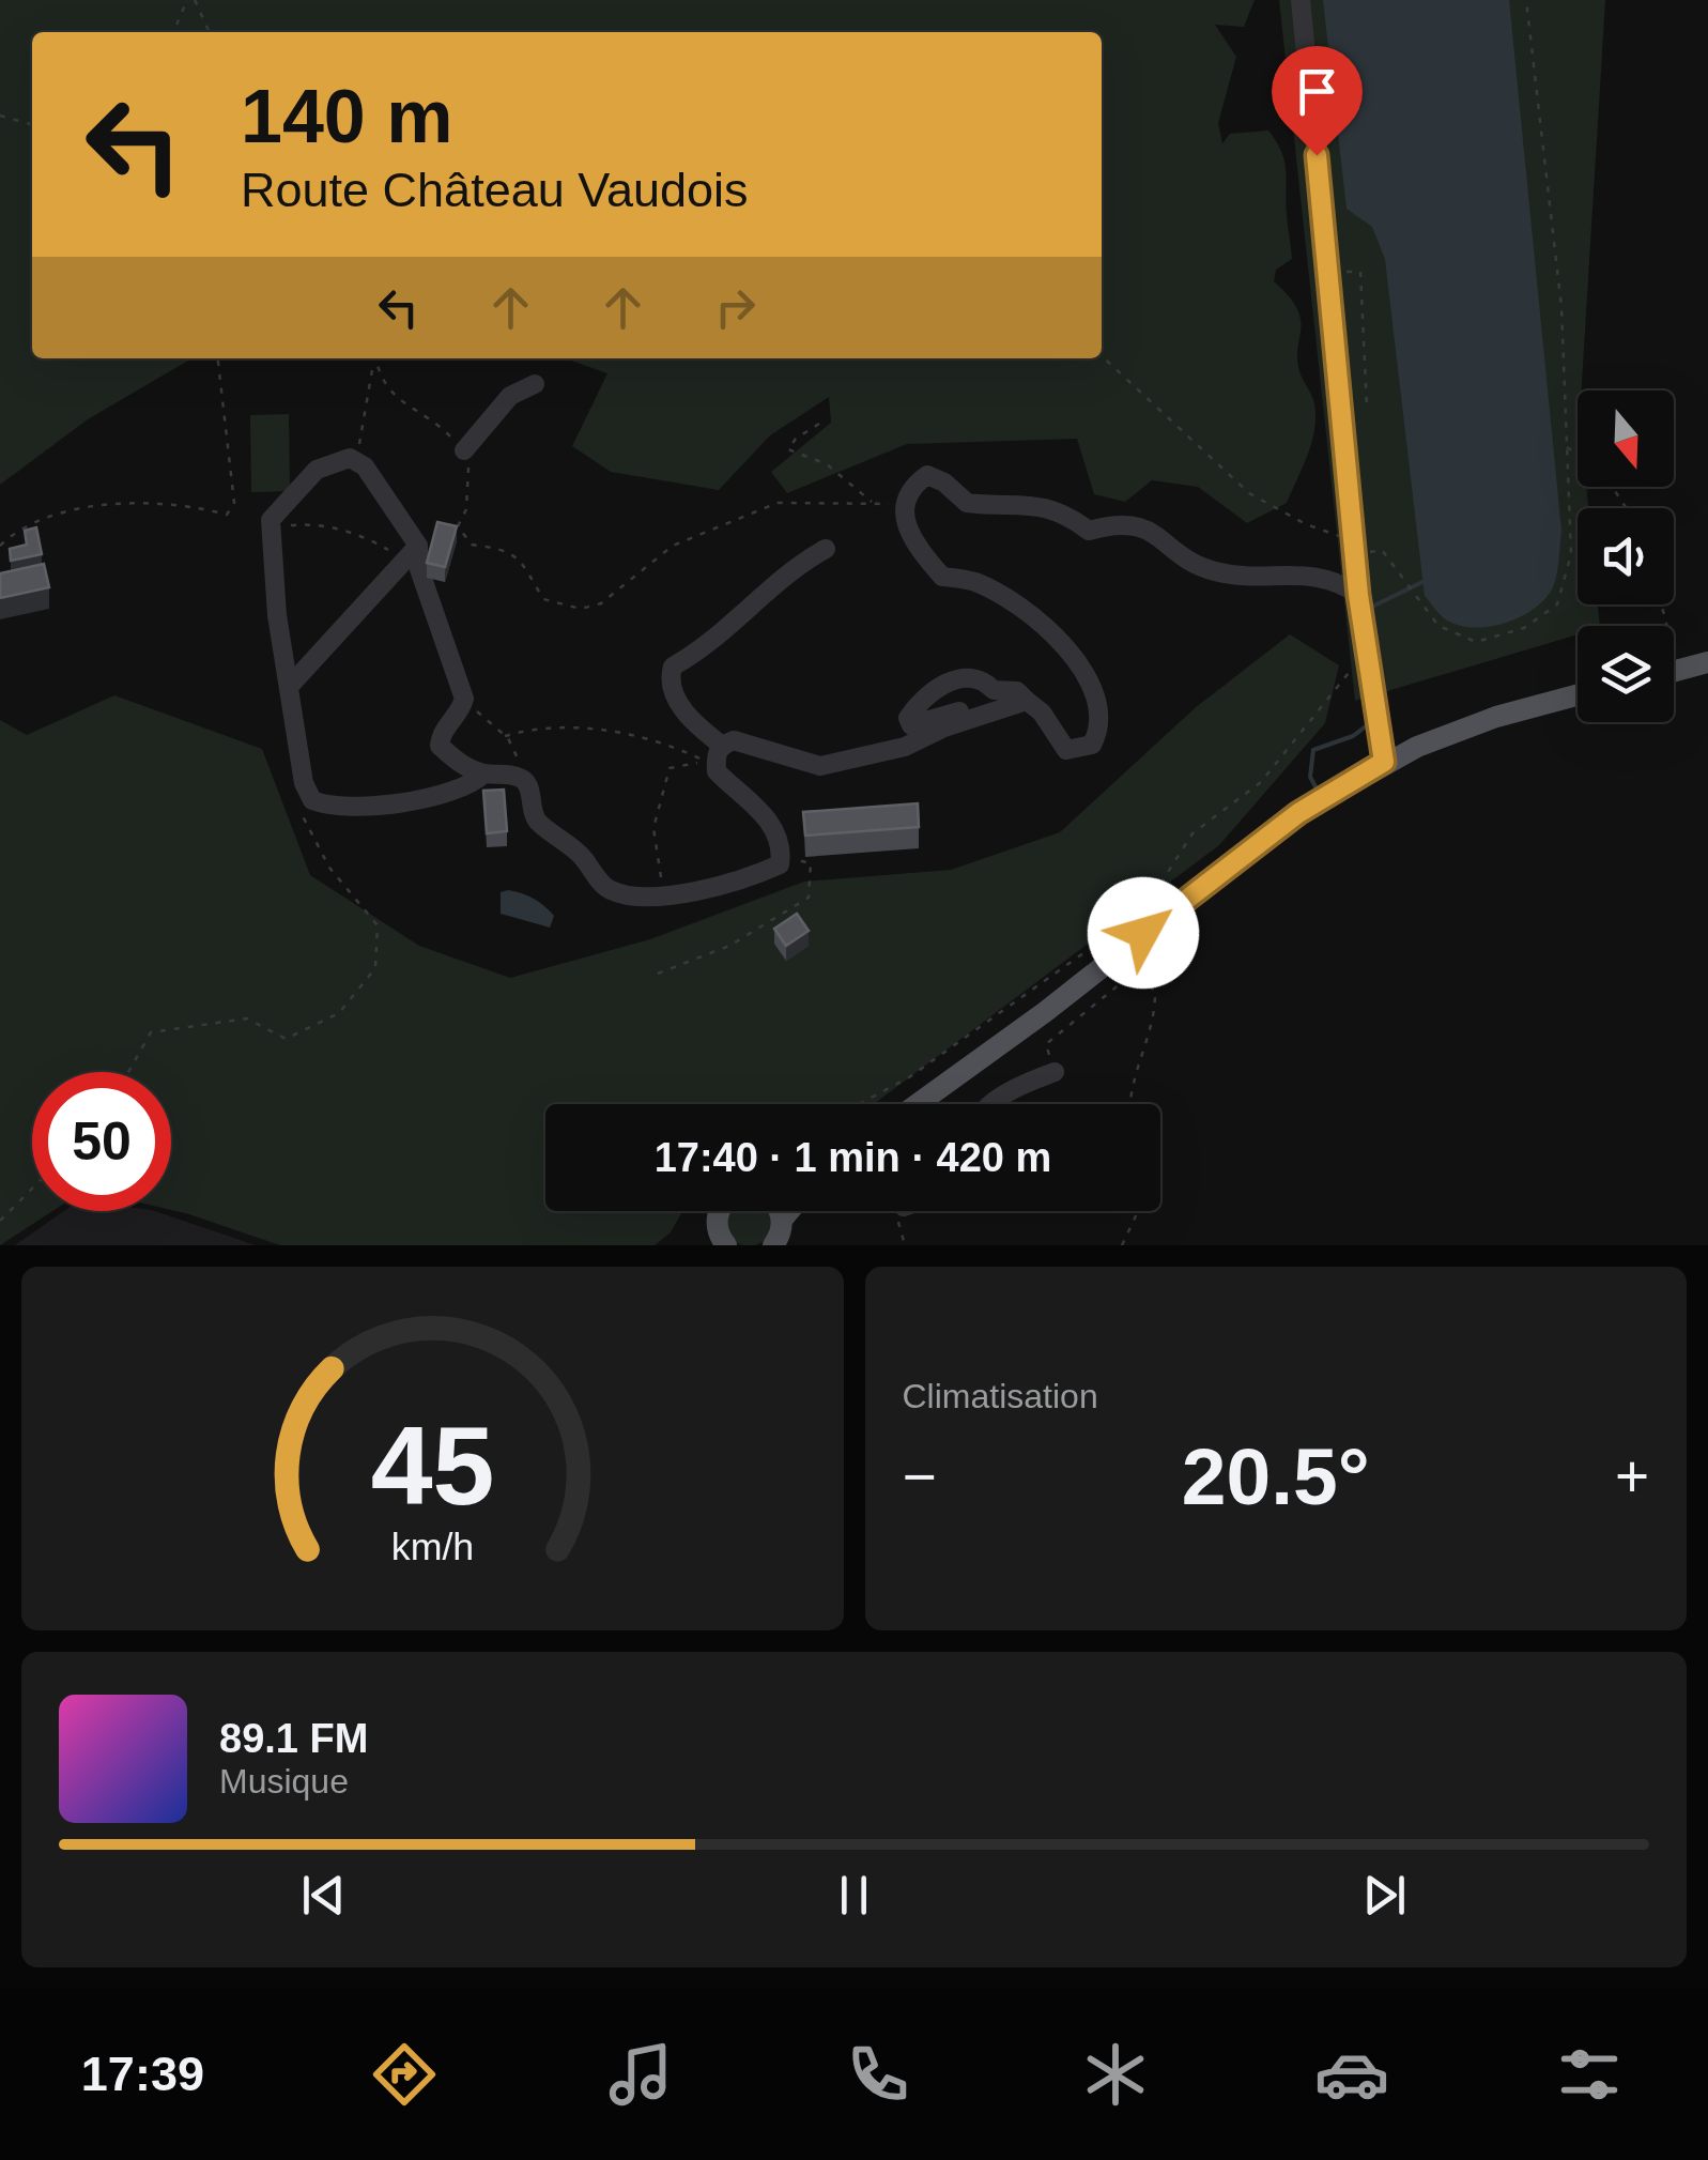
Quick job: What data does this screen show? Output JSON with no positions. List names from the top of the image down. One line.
{"north":"bottom","page":{"turn":["140 m","Route Château Vaudois"],"limit":"50","trip":"17:40 · 1 min · 420 m","tile":"Climatisation","heat":["−","20.5°","+"],"song":["89.1 FM","Musique"],"tabs":"17:39","gauge":["45","km/h"]}}
